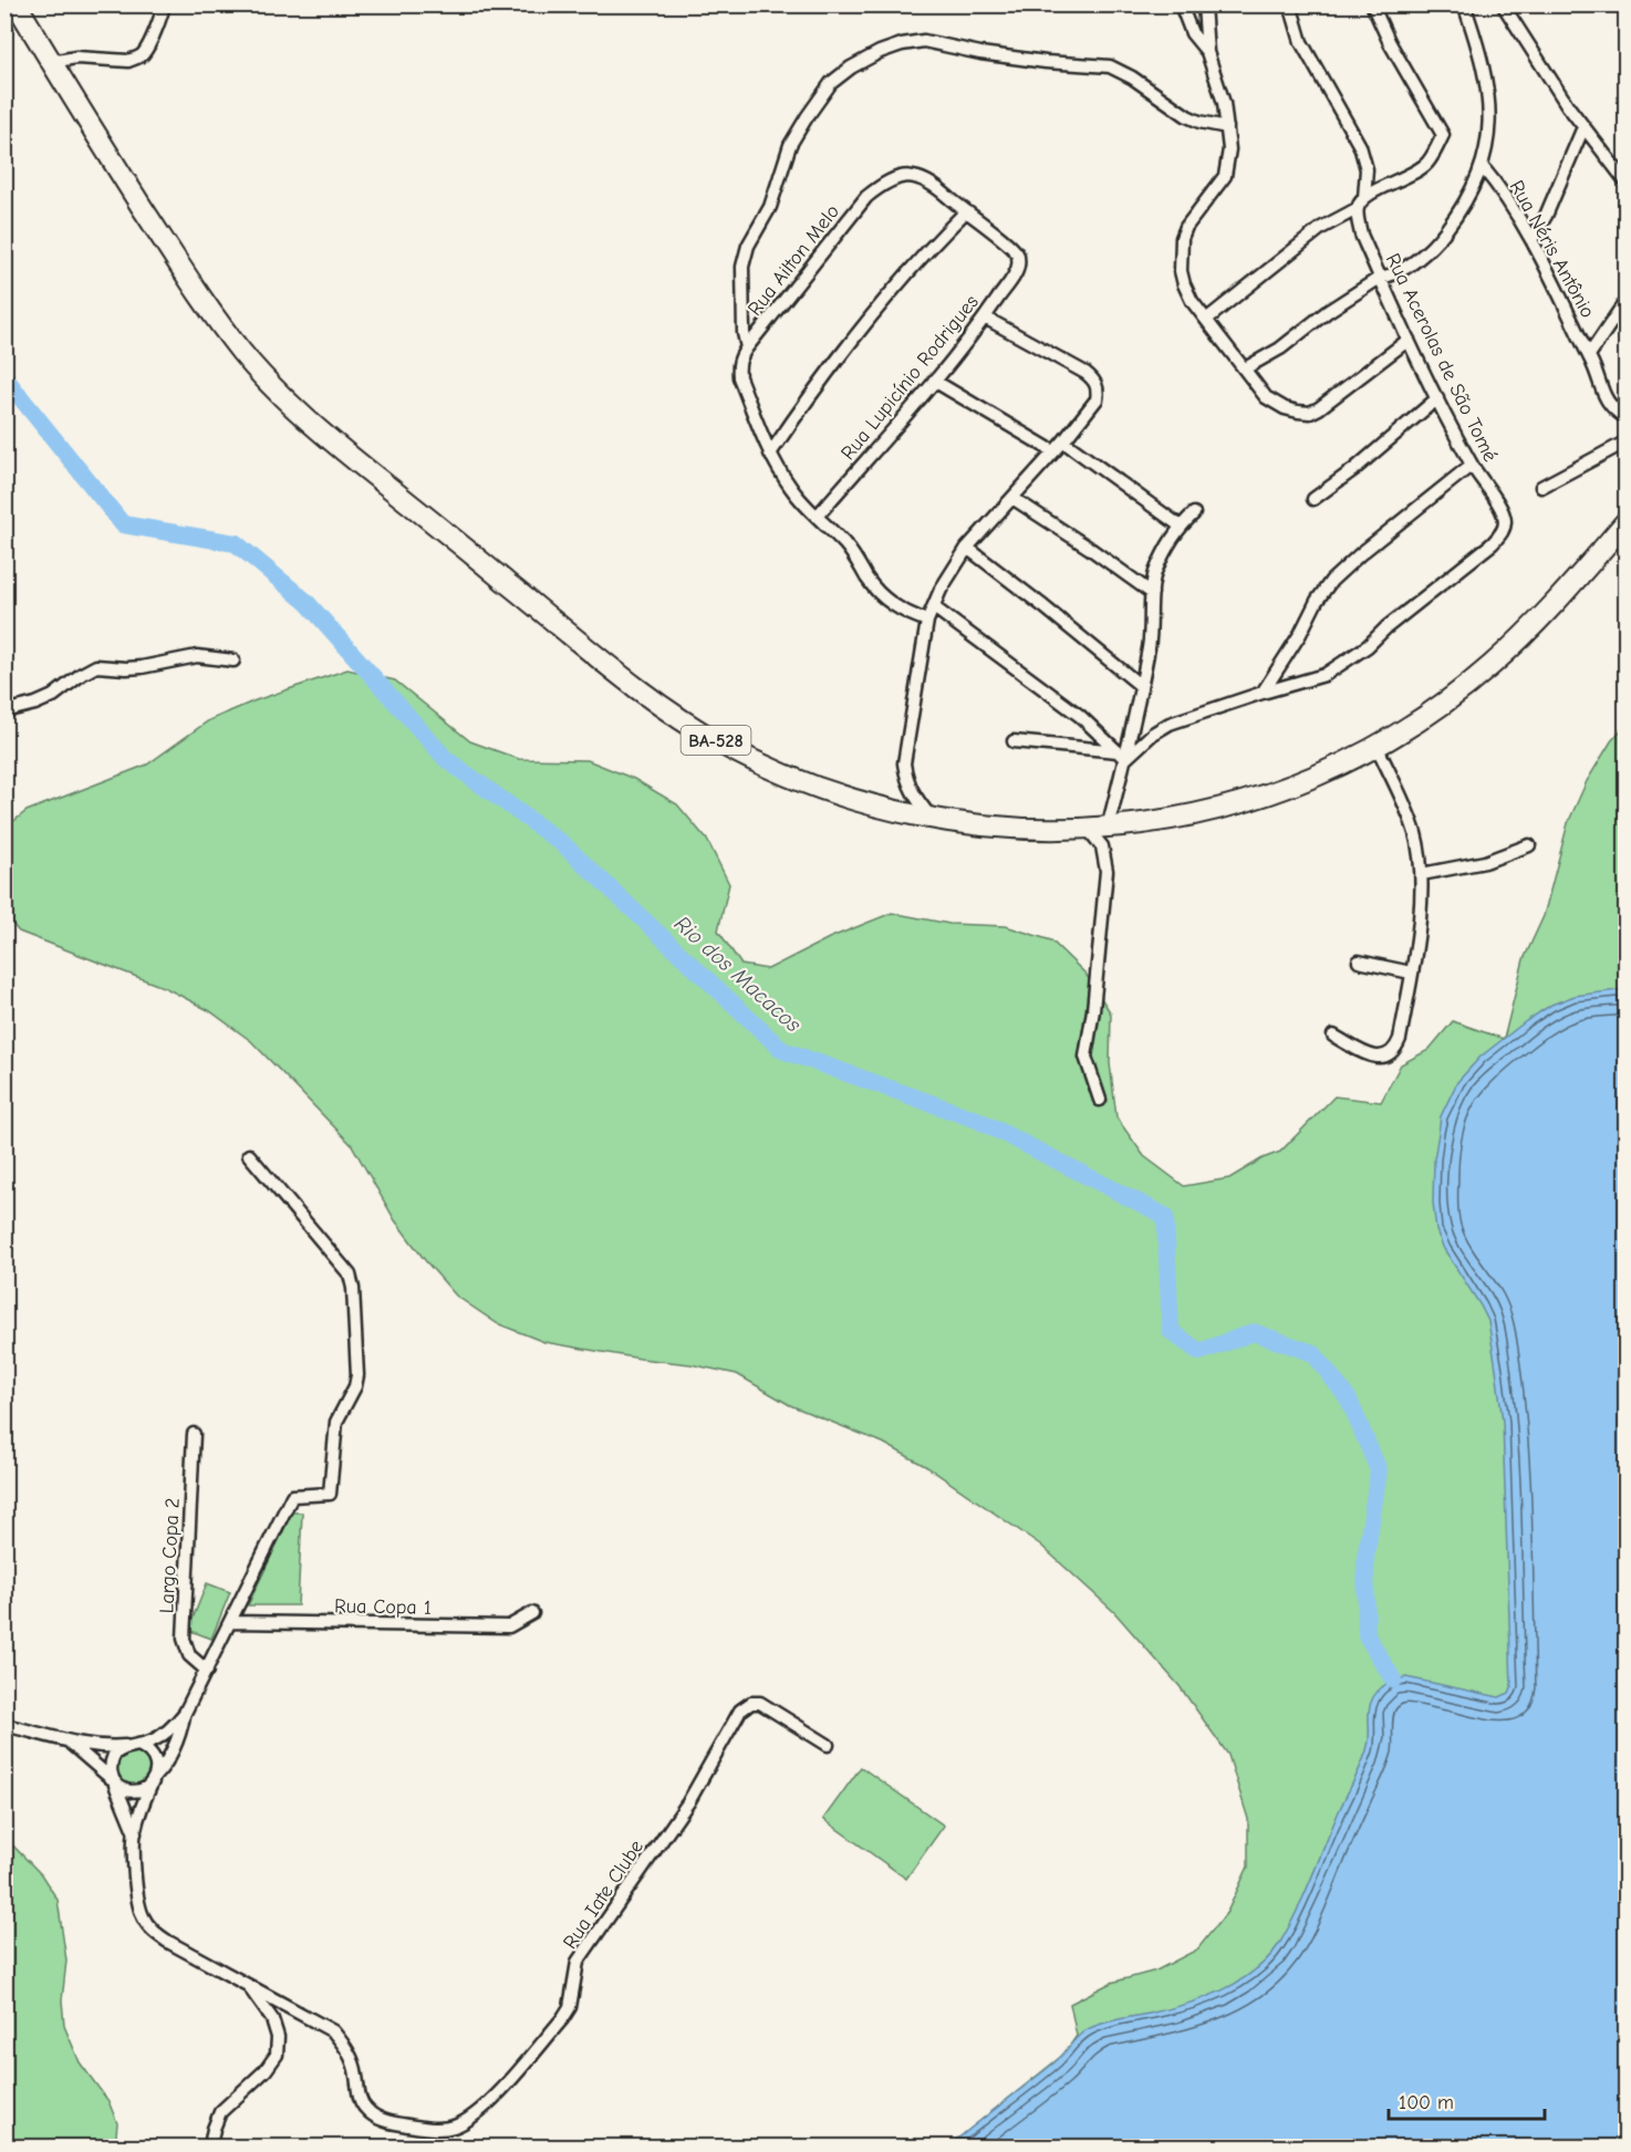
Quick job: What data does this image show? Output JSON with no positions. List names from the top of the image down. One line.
{"streets":{"main road":["BA-528"],"street":["Rua Néris Antônio","Rua Ailton Melo","Rua Acerolas de São Tomé","Rua Lupicínio Rodrigues","Largo Copa 2","Rua Copa 1","Rua Iate Clube"]},"crossings":[["Rua Ailton Melo","Rua Lupicínio Rodrigues"]],"water":["Rio dos Macacos"],"scale_bar":"100 m"}
